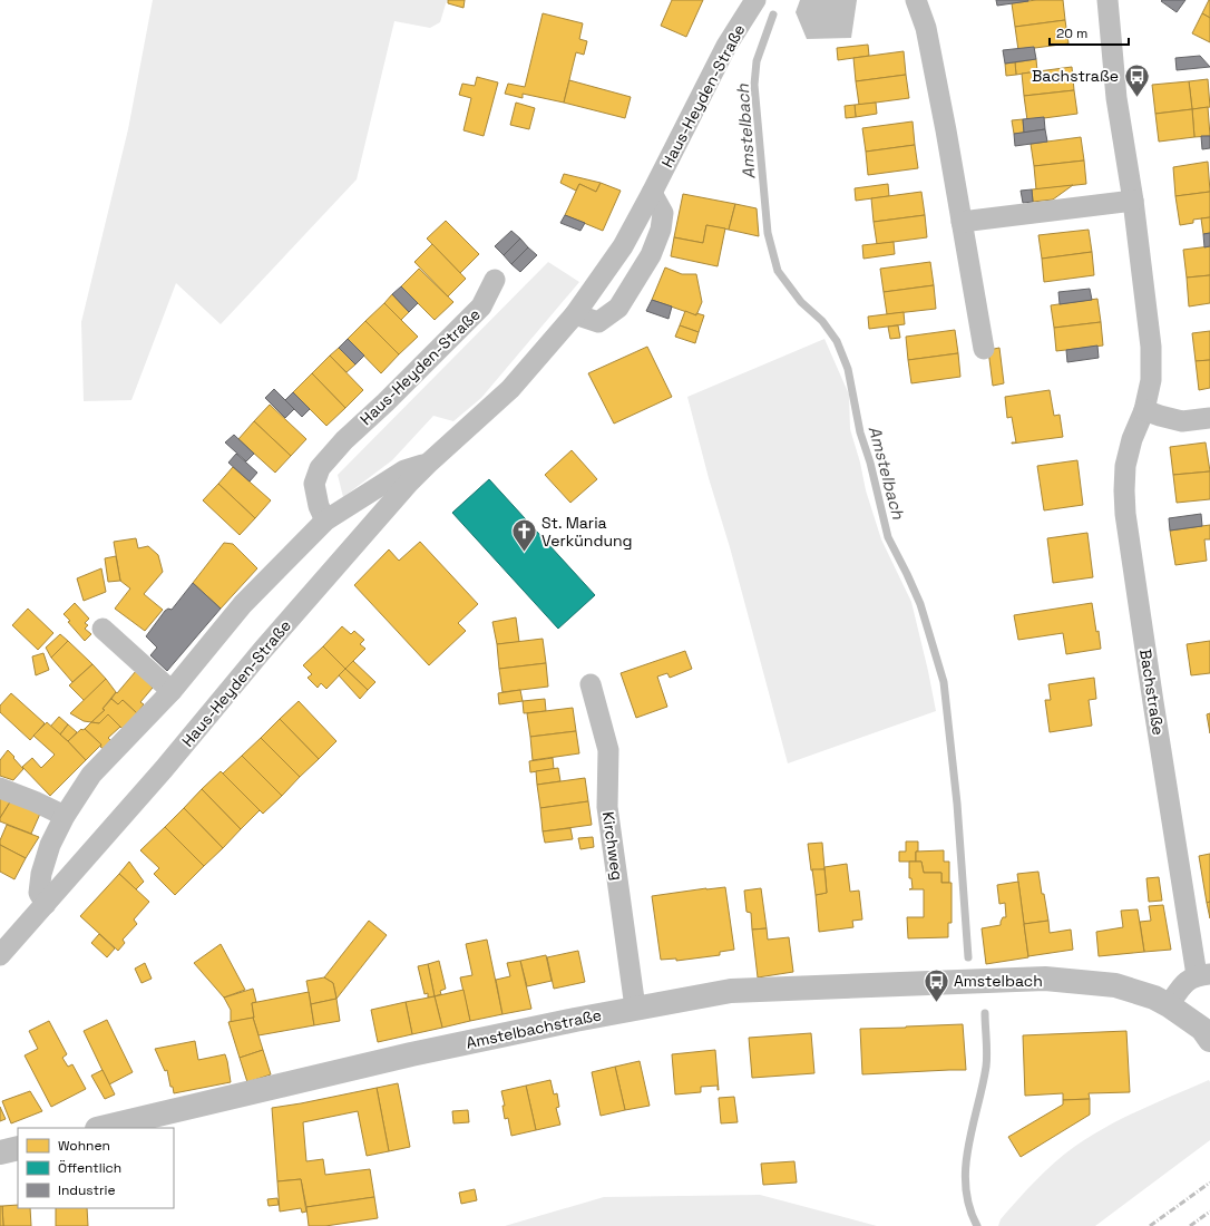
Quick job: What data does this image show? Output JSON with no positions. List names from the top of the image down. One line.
{"streets":{"street":["Haus-Heyden-Straße","Bachstraße","Kirchweg","Amstelbachstraße"]},"crossings":[["Kirchweg","Amstelbachstraße"]],"water":["Amstelbach"],"places":{"bus stop":["Bachstraße","Amstelbach"],"church":["St. Maria Verkündung"]},"legend":["Wohnen","Öffentlich","Industrie"],"scale_bar":"20 m"}
